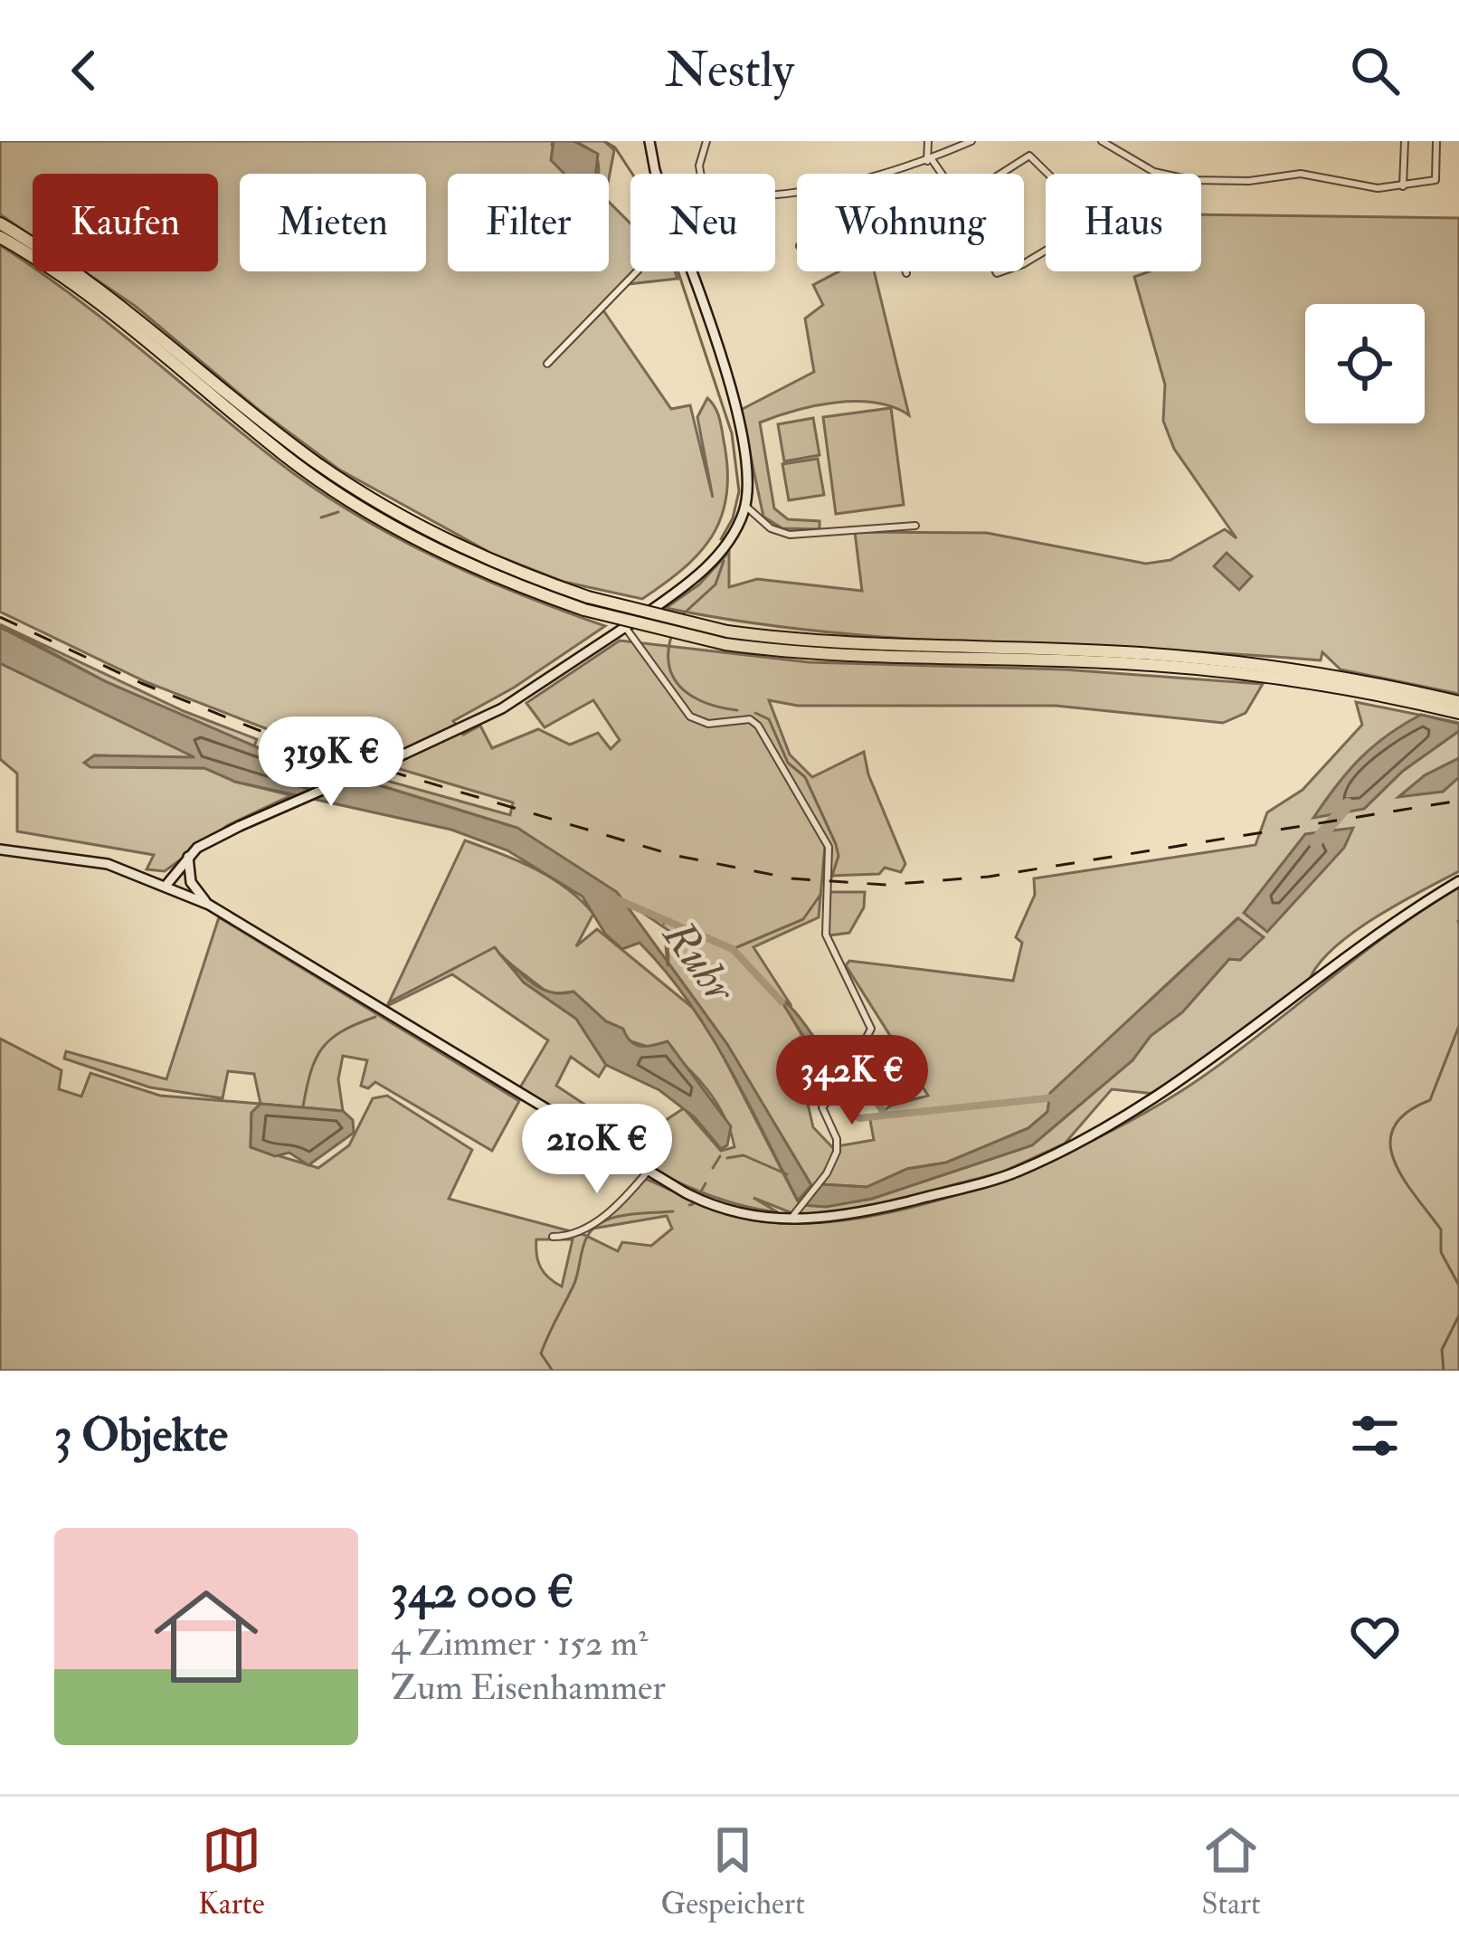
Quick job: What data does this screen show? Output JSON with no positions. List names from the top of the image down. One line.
{"water":["Ruhr"],"page":{"header":"Nestly","chip":["Kaufen","Mieten","Filter","Neu","Wohnung","Haus"],"price":["319K €","342K €","210K €"],"heading":"3 Objekte","list":[{"name":"342 000 €","note":"4 Zimmer · 152 m² · Zum Eisenhammer"}],"tabs":["Karte","Gespeichert","Start"]}}
